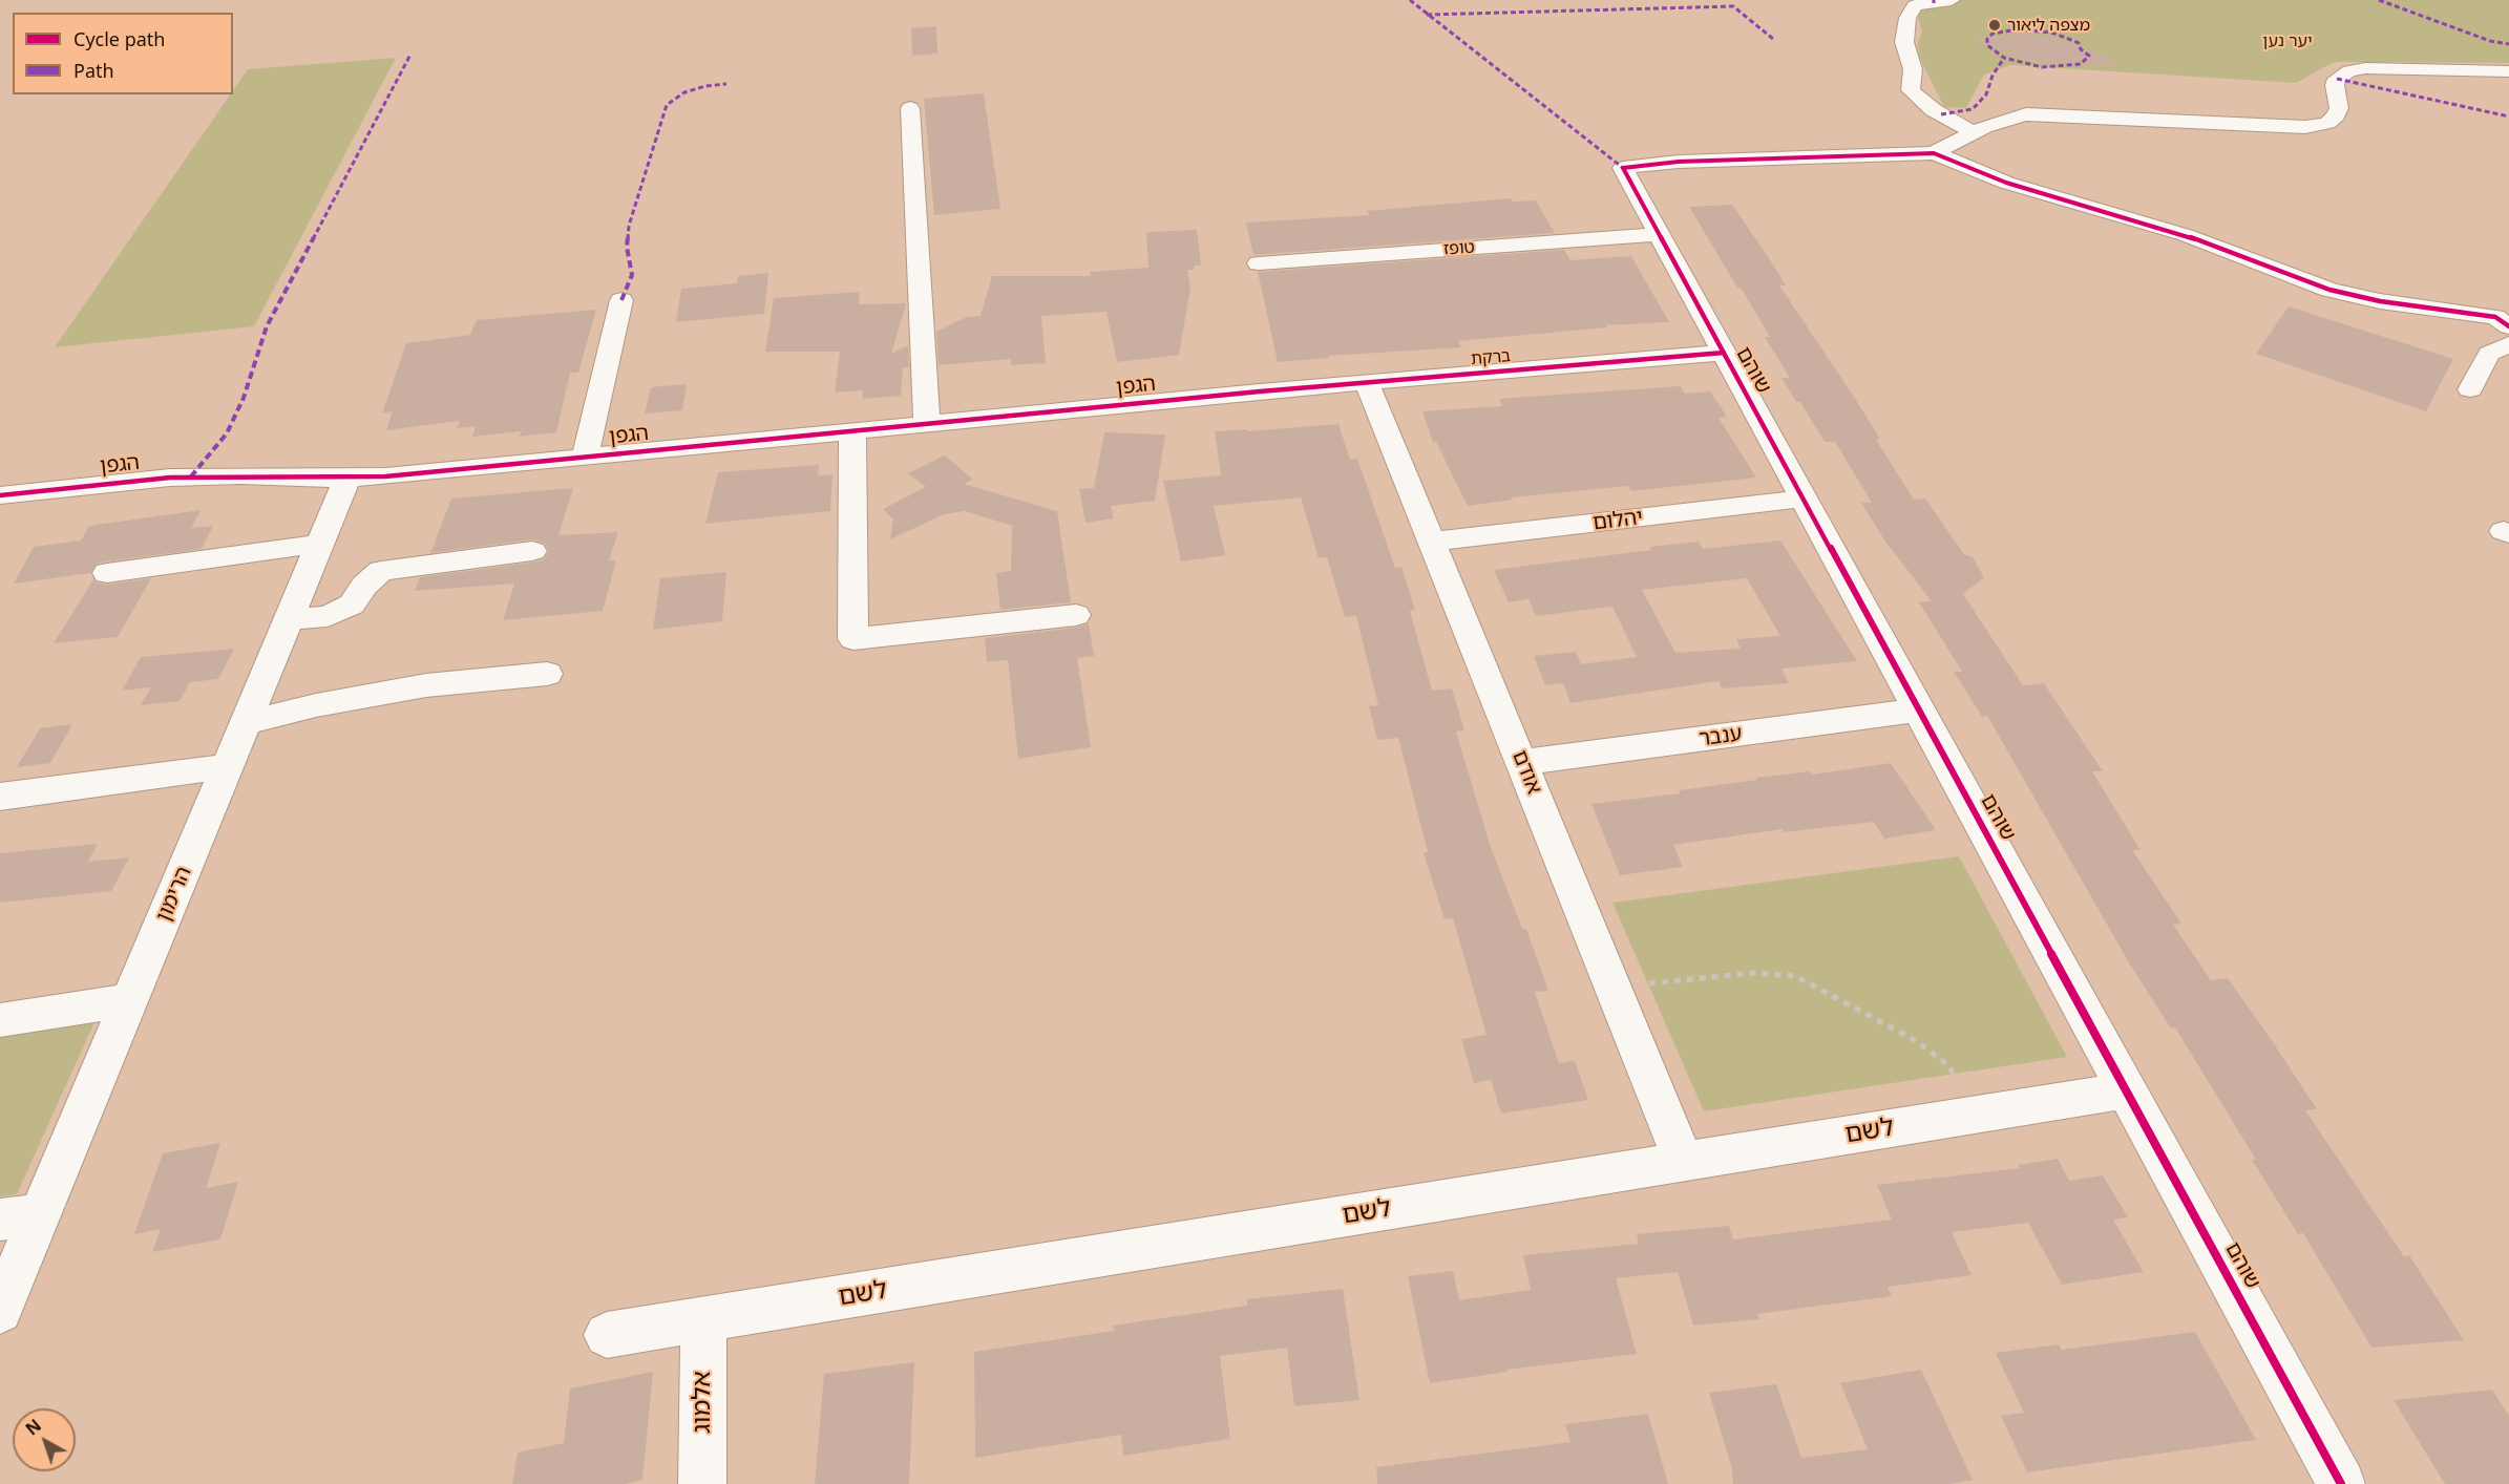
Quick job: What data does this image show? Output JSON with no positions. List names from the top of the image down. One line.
{"streets":{"street":["טופז","ברקת","שוהם","הגפן","יהלום","ענבר","אודם","הרימון","לשם","אלמוג"]},"crossings":[["טופז","שוהם"],["ברקת","שוהם"],["ברקת","הגפן"],["ברקת","אודם"],["שוהם","יהלום"],["שוהם","ענבר"],["שוהם","לשם"],["הגפן","הרימון"],["יהלום","אודם"],["ענבר","אודם"],["אודם","לשם"],["לשם","אלמוג"]],"parks":["יער נען"],"places":["מצפה ליאור"],"legend":["Cycle path","Path"],"north":"top left"}
